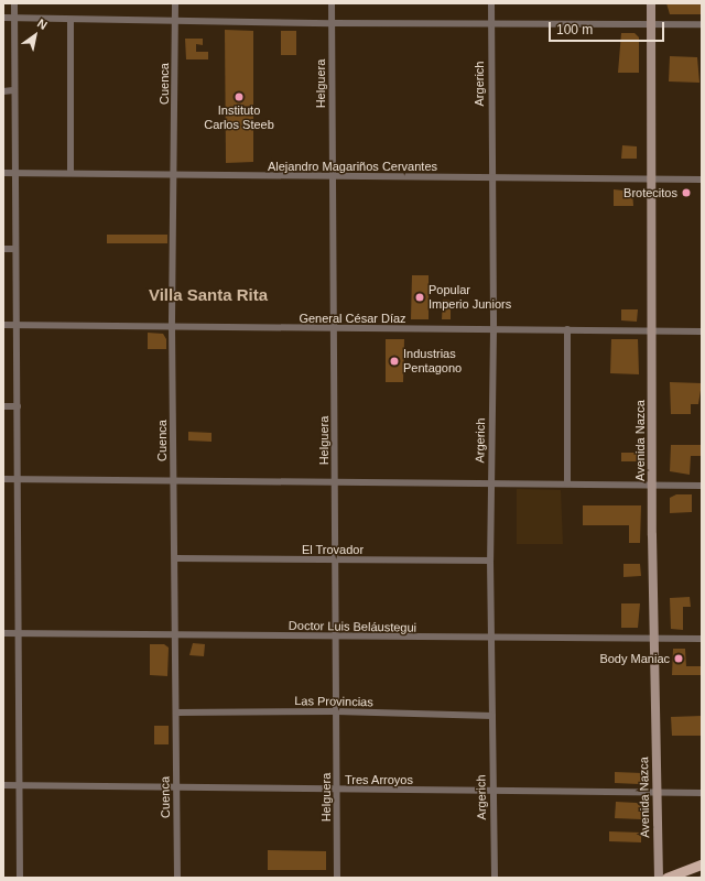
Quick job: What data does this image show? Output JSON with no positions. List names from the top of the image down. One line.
{"streets":{"main road":["Avenida Nazca"],"street":["Cuenca","Helguera","Argerich","Alejandro Magariños Cervantes","General César Díaz","El Trovador","Doctor Luis Beláustegui","Las Provincias","Tres Arroyos"]},"crossings":[["Cuenca","Alejandro Magariños Cervantes"],["Cuenca","General César Díaz"],["Cuenca","El Trovador"],["Cuenca","Doctor Luis Beláustegui"],["Cuenca","Las Provincias"],["Cuenca","Tres Arroyos"],["Helguera","Alejandro Magariños Cervantes"],["Helguera","General César Díaz"],["Helguera","El Trovador"],["Helguera","Doctor Luis Beláustegui"],["Helguera","Las Provincias"],["Helguera","Tres Arroyos"],["Argerich","Alejandro Magariños Cervantes"],["Argerich","General César Díaz"],["Argerich","El Trovador"],["Argerich","Doctor Luis Beláustegui"],["Argerich","Las Provincias"],["Argerich","Tres Arroyos"],["Alejandro Magariños Cervantes","Avenida Nazca"],["General César Díaz","Avenida Nazca"],["Avenida Nazca","Doctor Luis Beláustegui"],["Avenida Nazca","Tres Arroyos"]],"districts":["Villa Santa Rita"],"places":["Instituto Carlos Steeb","Brotecitos","Popular Imperio Juniors","Industrias Pentagono","Body Maniac"],"scale_bar":"100 m","north":"top right"}
